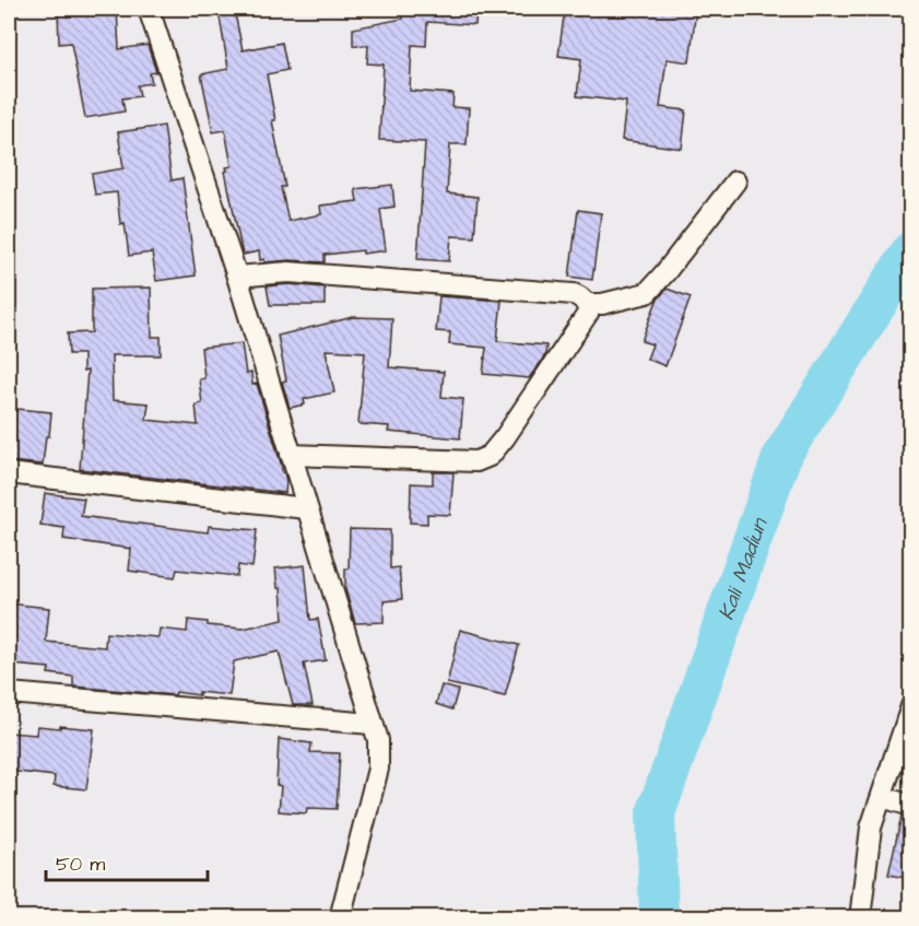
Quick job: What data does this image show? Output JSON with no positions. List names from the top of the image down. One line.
{"water":["Kali Madiun"],"scale_bar":"50 m"}
